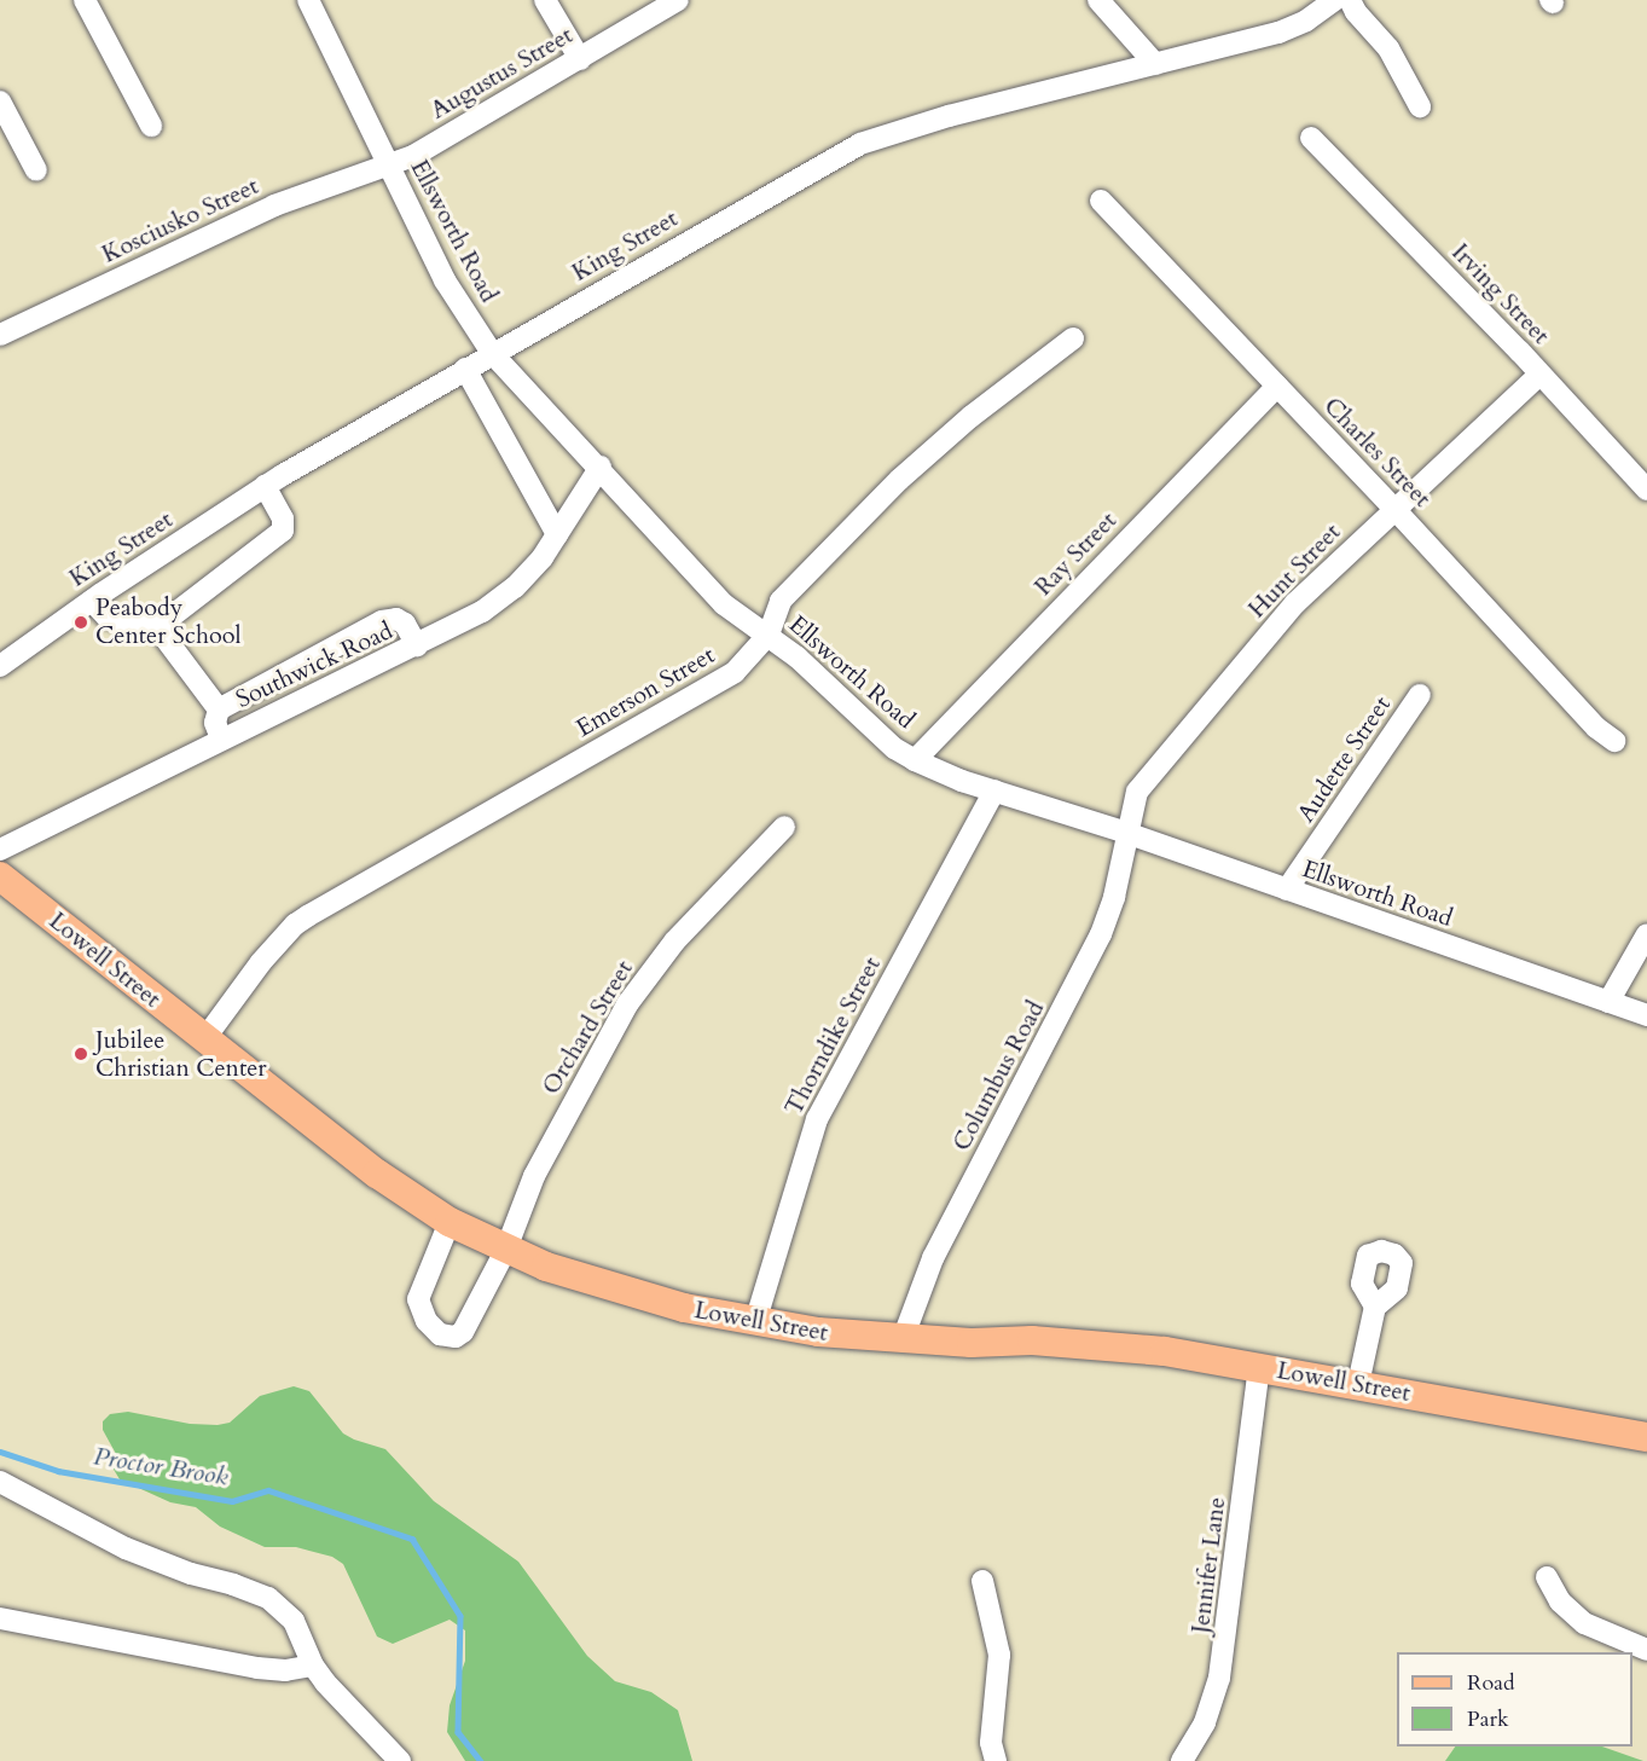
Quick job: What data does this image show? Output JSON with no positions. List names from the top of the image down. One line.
{"streets":{"main road":["Lowell Street"],"street":["Augustus Street","Kosciusko Street","Ellsworth Road","King Street","Irving Street","Charles Street","Ray Street","Hunt Street","Southwick Road","Emerson Street","Audette Street","Orchard Street","Thorndike Street","Columbus Road","Jennifer Lane"]},"crossings":[["Augustus Street","Kosciusko Street"],["Augustus Street","Ellsworth Road"],["Kosciusko Street","Ellsworth Road"],["Ellsworth Road","King Street"],["Ellsworth Road","Ray Street"],["Ellsworth Road","Hunt Street"],["Ellsworth Road","Southwick Road"],["Ellsworth Road","Emerson Street"],["Ellsworth Road","Audette Street"],["Ellsworth Road","Thorndike Street"],["Ellsworth Road","Columbus Road"],["Irving Street","Hunt Street"],["Charles Street","Ray Street"],["Charles Street","Hunt Street"],["Hunt Street","Columbus Road"],["Emerson Street","Lowell Street"],["Lowell Street","Orchard Street"],["Lowell Street","Thorndike Street"],["Lowell Street","Columbus Road"],["Lowell Street","Jennifer Lane"]],"water":["Proctor Brook"],"places":["Peabody Center School","Jubilee Christian Center"],"legend":["Road","Park"]}
